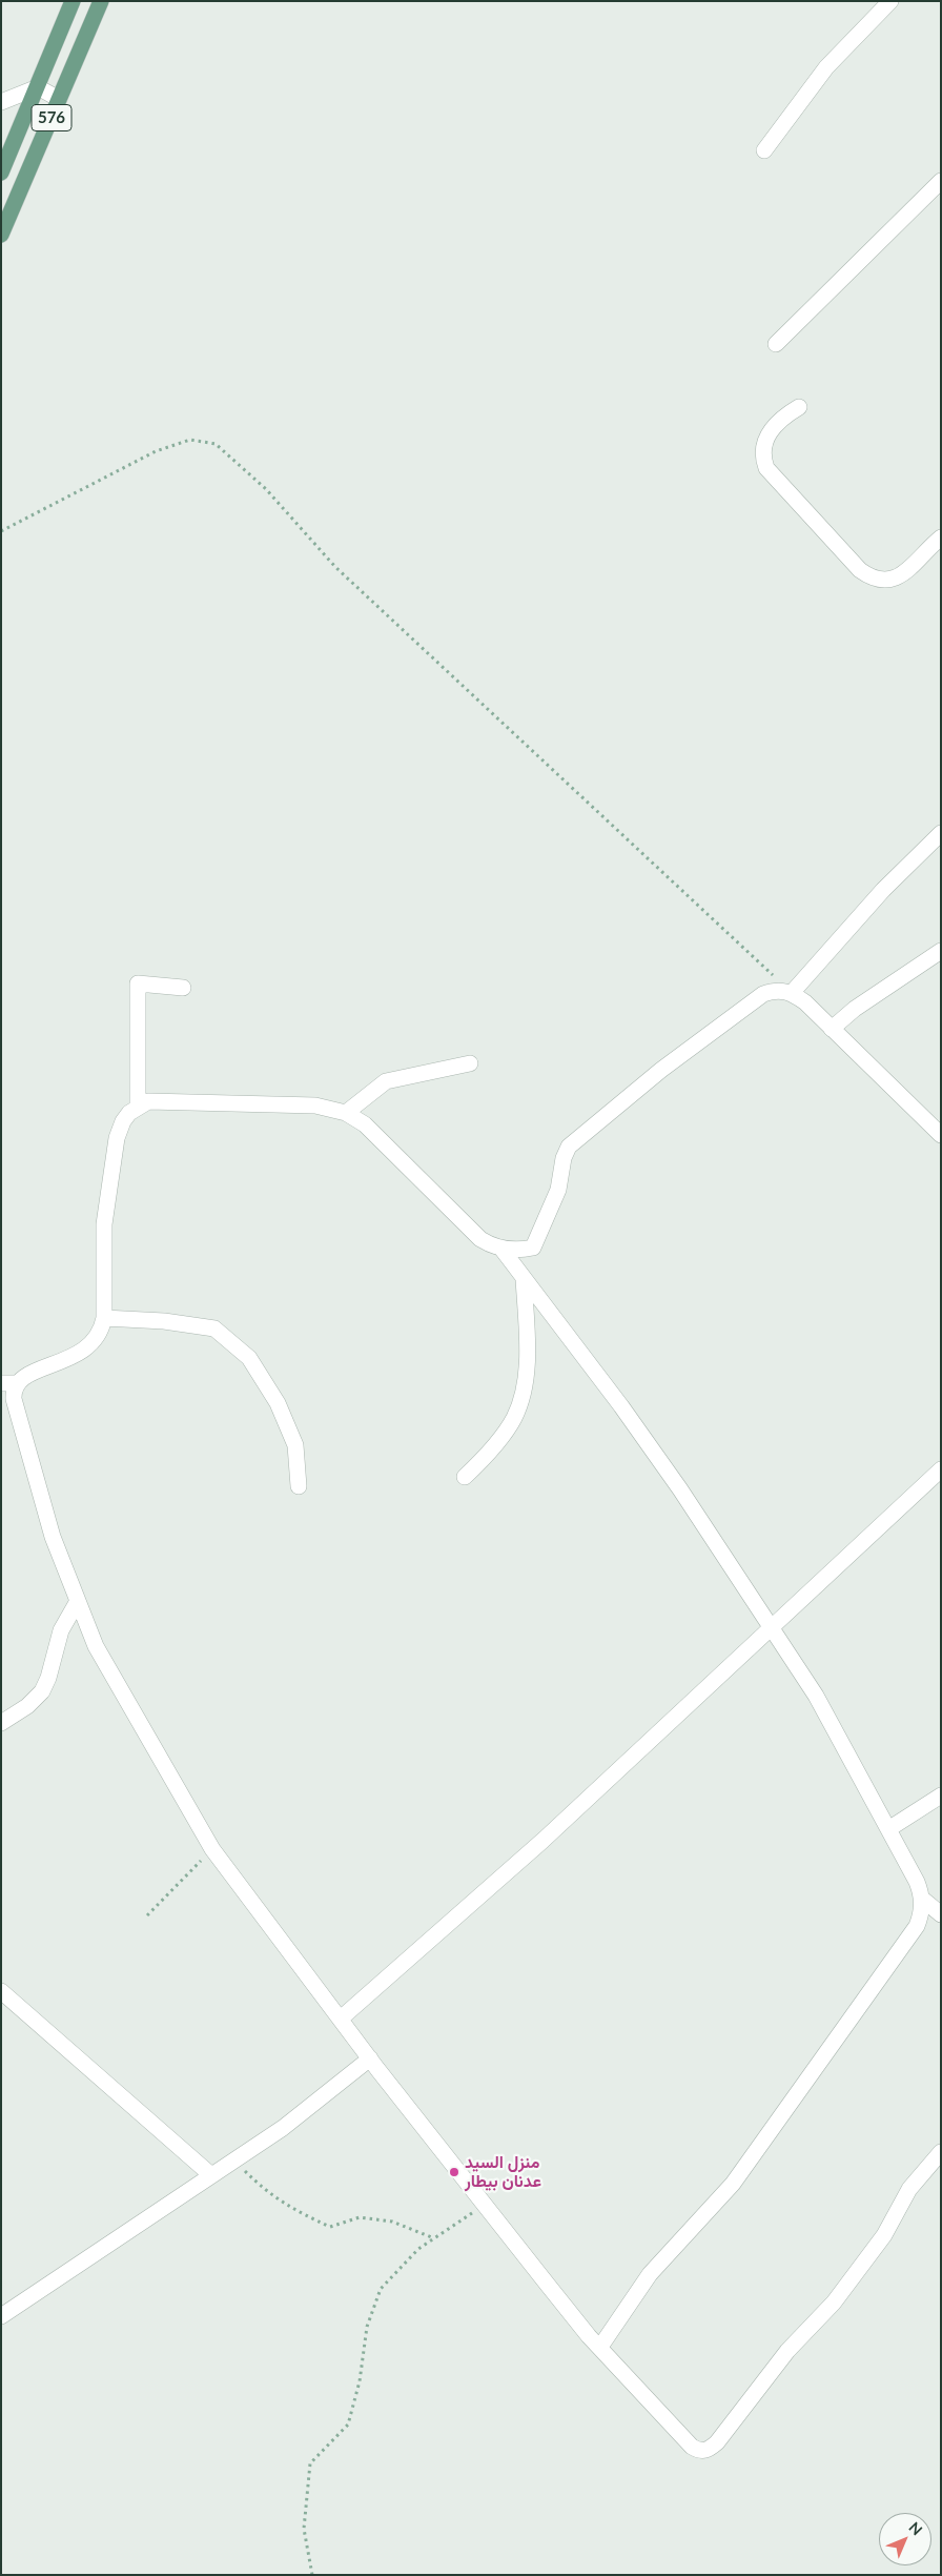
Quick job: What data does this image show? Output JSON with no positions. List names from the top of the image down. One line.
{"streets":{"main road":["576"]},"places":["منزل السيد عدنان بيطار"],"north":"top right"}
